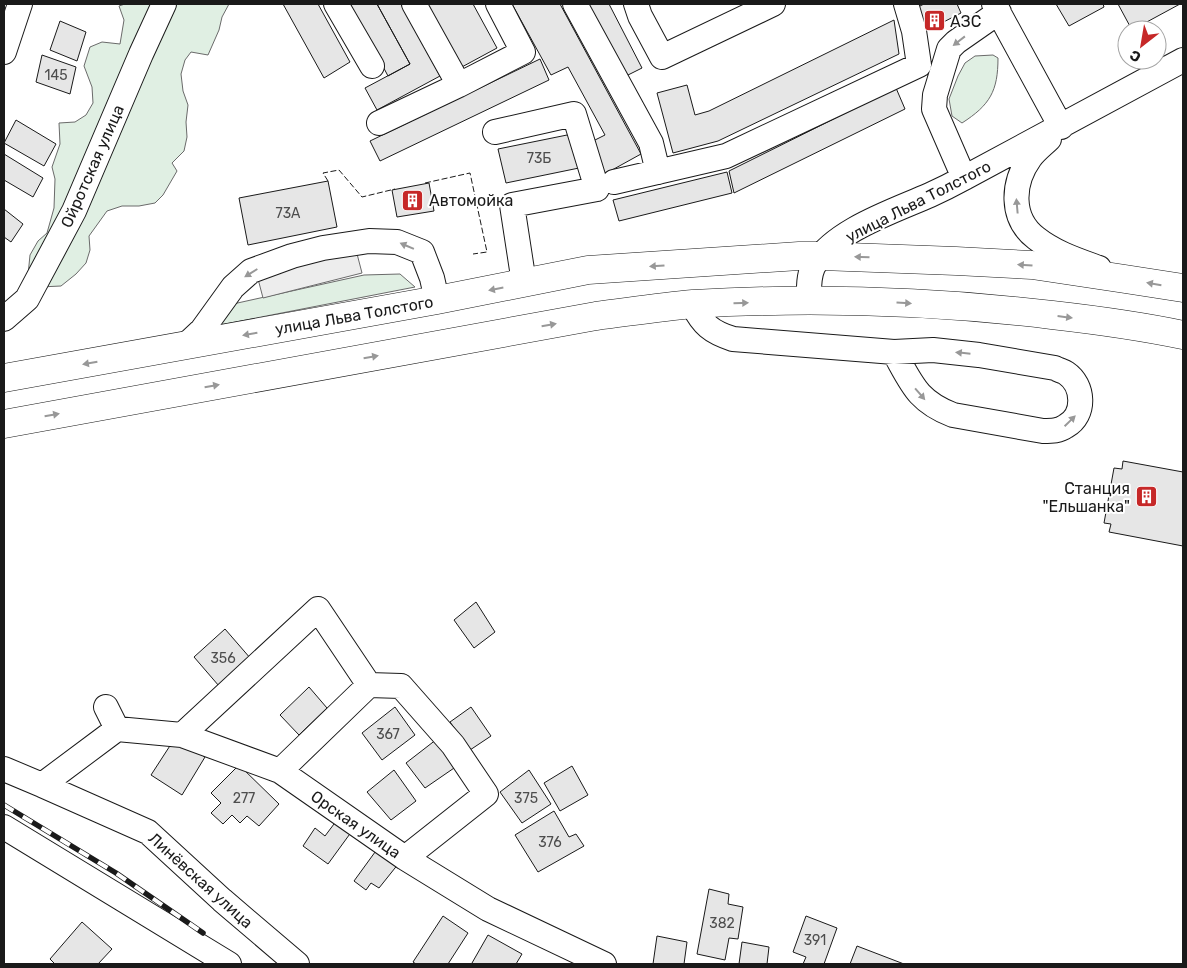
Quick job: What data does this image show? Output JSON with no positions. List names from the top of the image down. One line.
{"streets":{"main road":["улица Льва Толстого"],"street":["Ойротская улица","Орская улица","Линёвская улица"]},"one_way":["улица Льва Толстого"],"places":{"building":["АЗС","Автомойка","Станция \"Ельшанка\""]},"house_numbers":["145","73Б","73А","356","367","277","375","376","382","391"],"north":"bottom left"}
